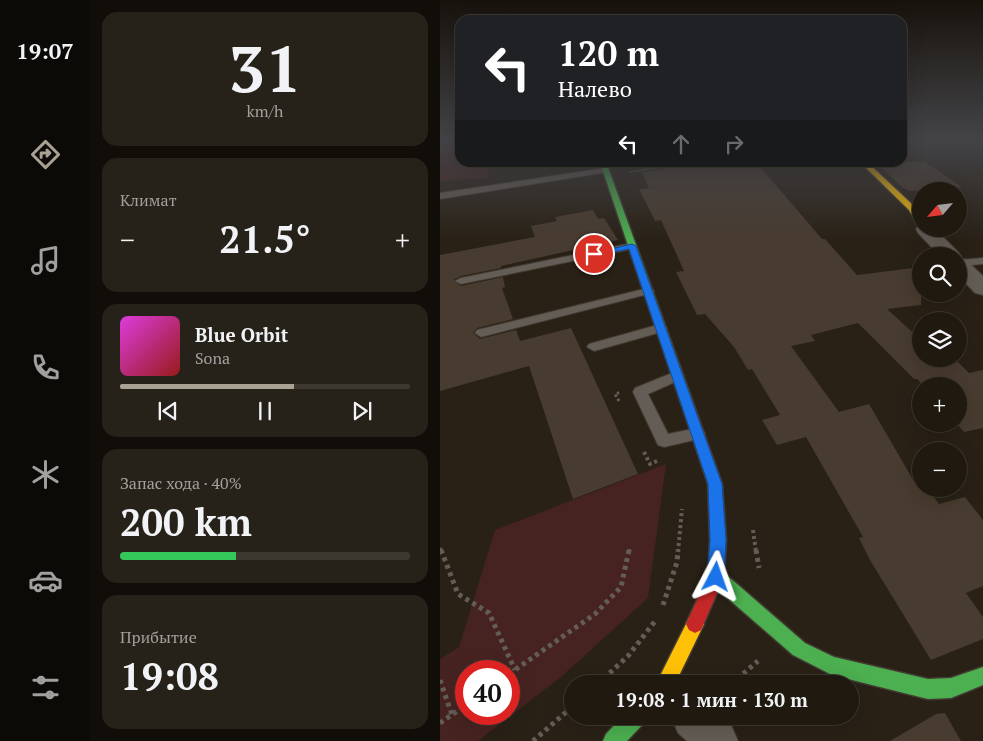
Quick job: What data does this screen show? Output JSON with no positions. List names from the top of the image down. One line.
{"north":"bottom left","page":{"tabs":"19:07","tile":[["31","km/h"],"Климат",["Запас хода · 40%","200 km"],["Прибытие","19:08"]],"turn":["120 m","Налево"],"map_buttons":["+","−"],"heat":["−","21.5°","+"],"song":["Blue Orbit","Sona"],"limit":"40","trip":"19:08 · 1 мин · 130 m"}}
